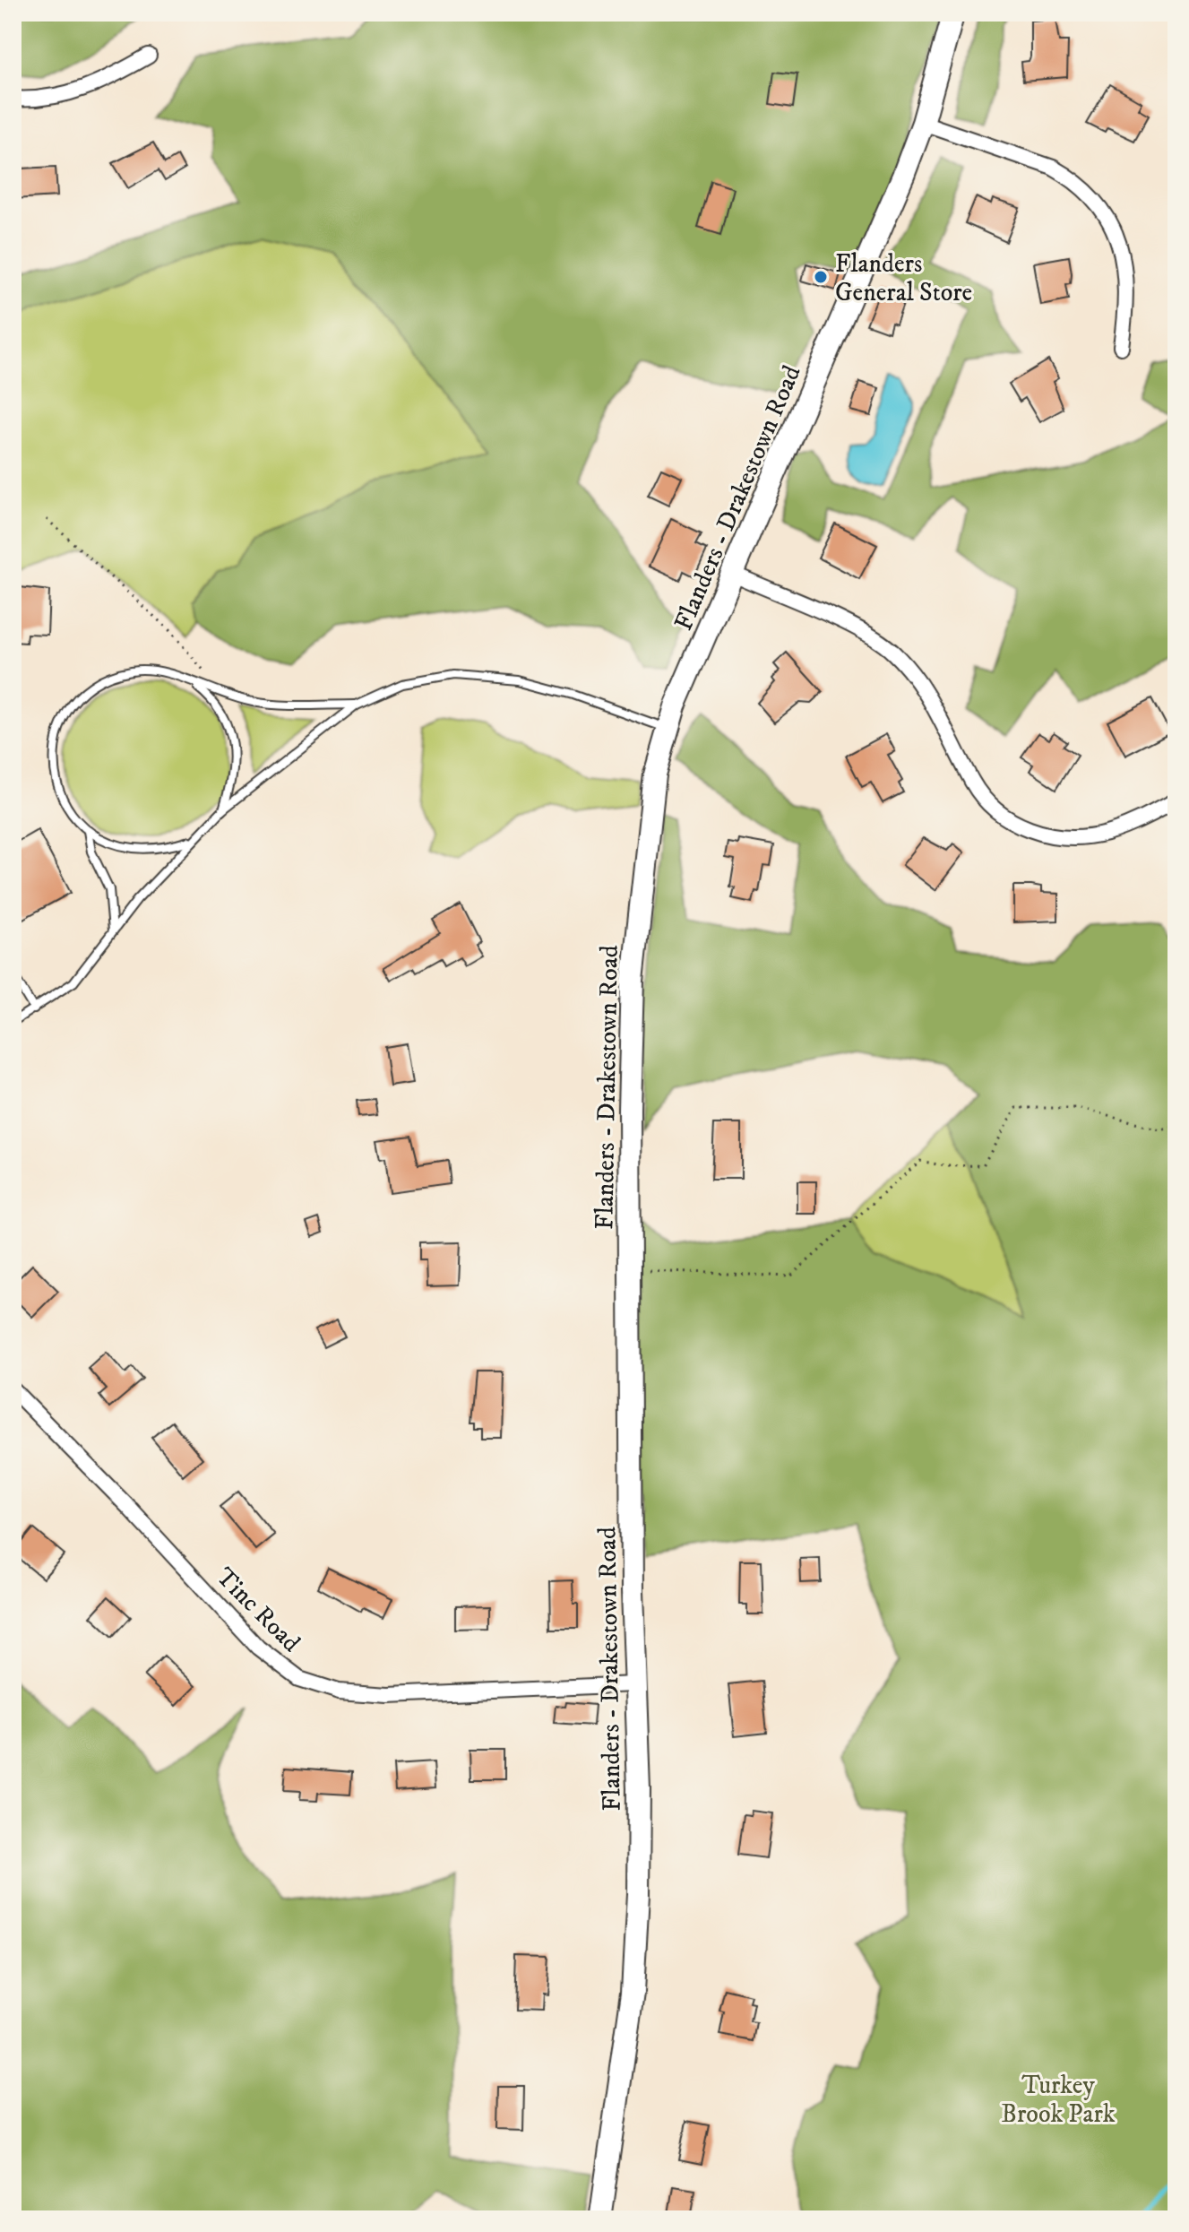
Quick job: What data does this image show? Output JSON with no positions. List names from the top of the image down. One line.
{"streets":{"street":["Flanders - Drakestown Road","Tinc Road"]},"crossings":[["Flanders - Drakestown Road","Tinc Road"]],"parks":["Turkey Brook Park"],"places":["Flanders General Store"]}
